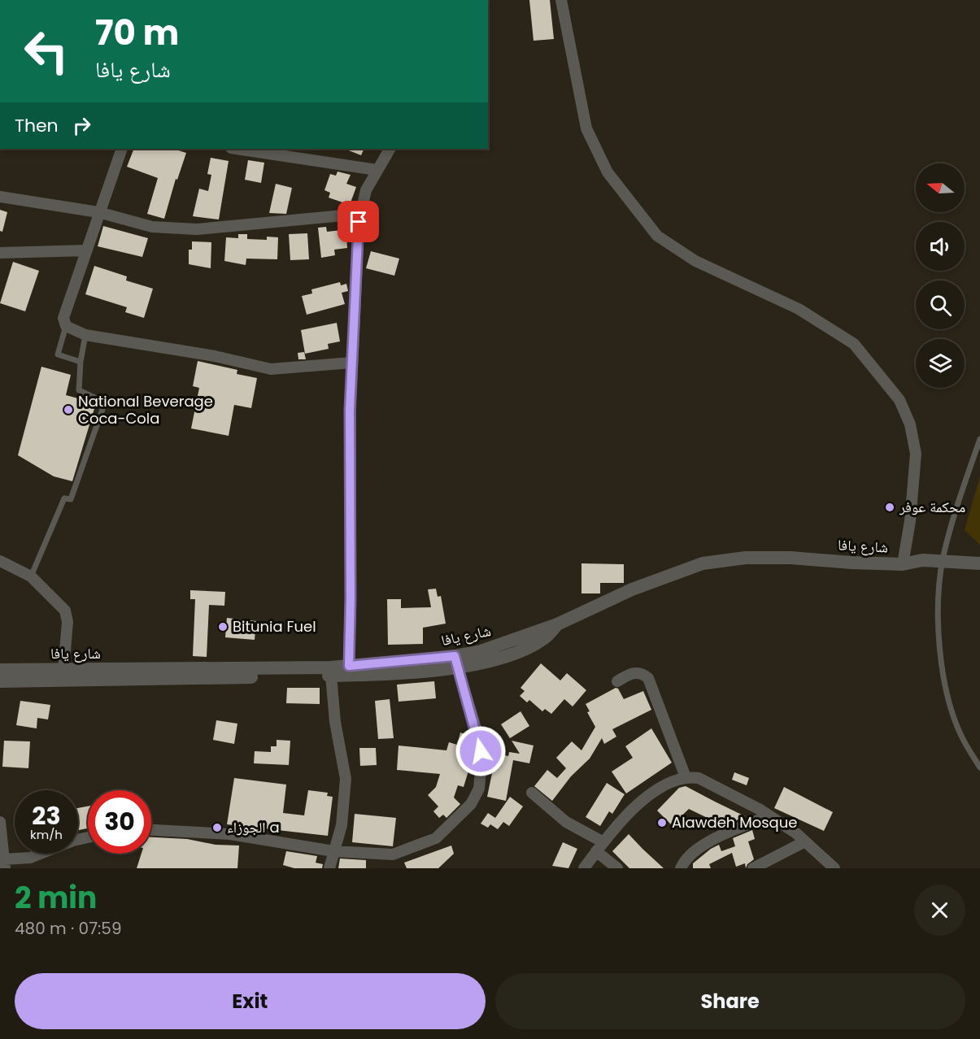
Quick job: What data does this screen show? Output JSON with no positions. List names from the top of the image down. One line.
{"streets":{"street":["شارع يافا"]},"places":["National Beverage Coca-Cola","محكمة عوفر","Bitunia Fuel","Alawdeh Mosque","الجوزاء a"],"north":"left","page":{"turn":["70 m","شارع يافا"],"then":"Then","speed":"23 km/h","limit":"30","heading":["2 min","480 m · 07:59"],"buttons":["Exit","Share"]}}
